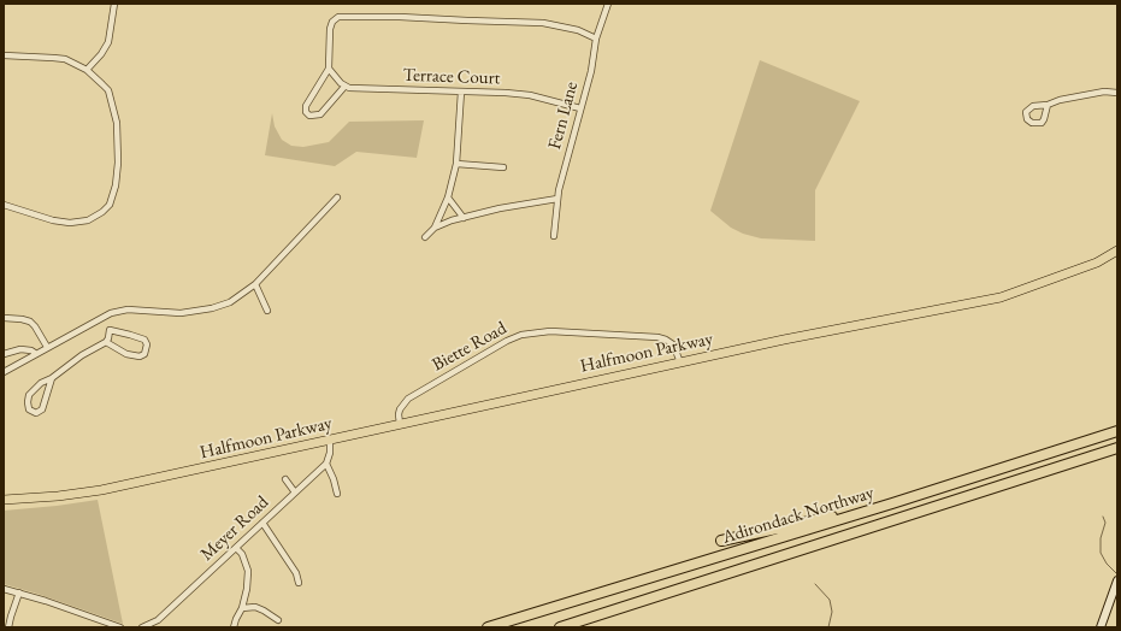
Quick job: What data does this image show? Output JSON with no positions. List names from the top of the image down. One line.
{"streets":{"highway":["Adirondack Northway"],"main road":["Halfmoon Parkway"],"street":["Terrace Court","Fern Lane","Biette Road","Meyer Road"]},"crossings":[["Terrace Court","Fern Lane"],["Biette Road","Halfmoon Parkway"]]}
